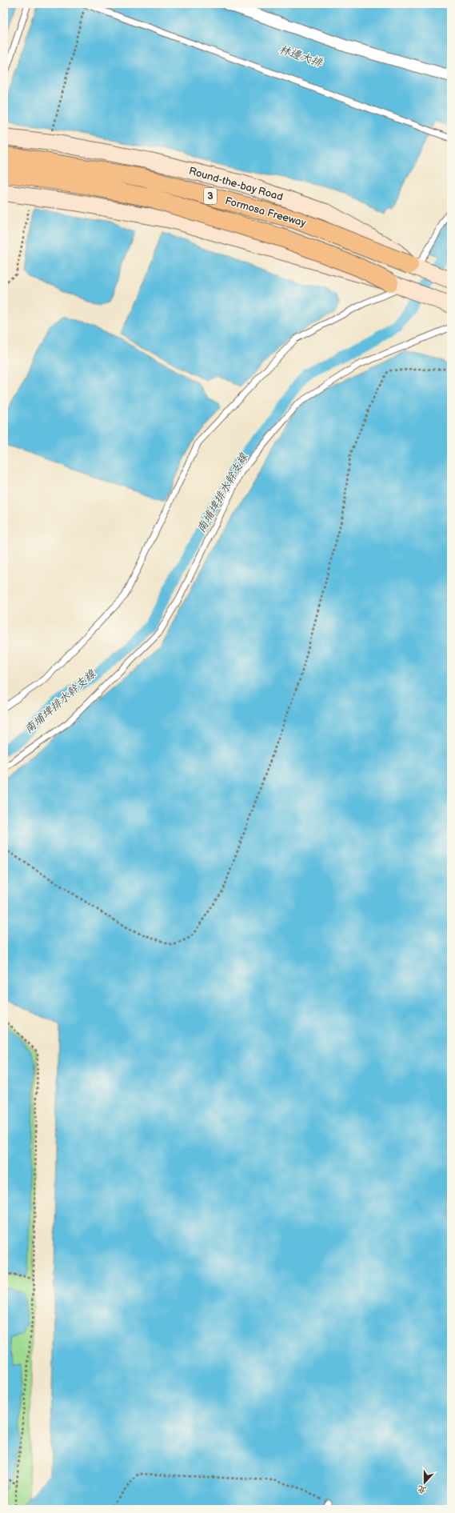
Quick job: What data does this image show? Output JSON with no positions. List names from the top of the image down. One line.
{"streets":{"highway":["3","Formosa Freeway"],"street":["Round-the-bay Road"]},"crossings":[["Round-the-bay Road","Formosa Freeway"]],"water":["林邊大排","南埔埤排水幹支線"],"north":"bottom"}
